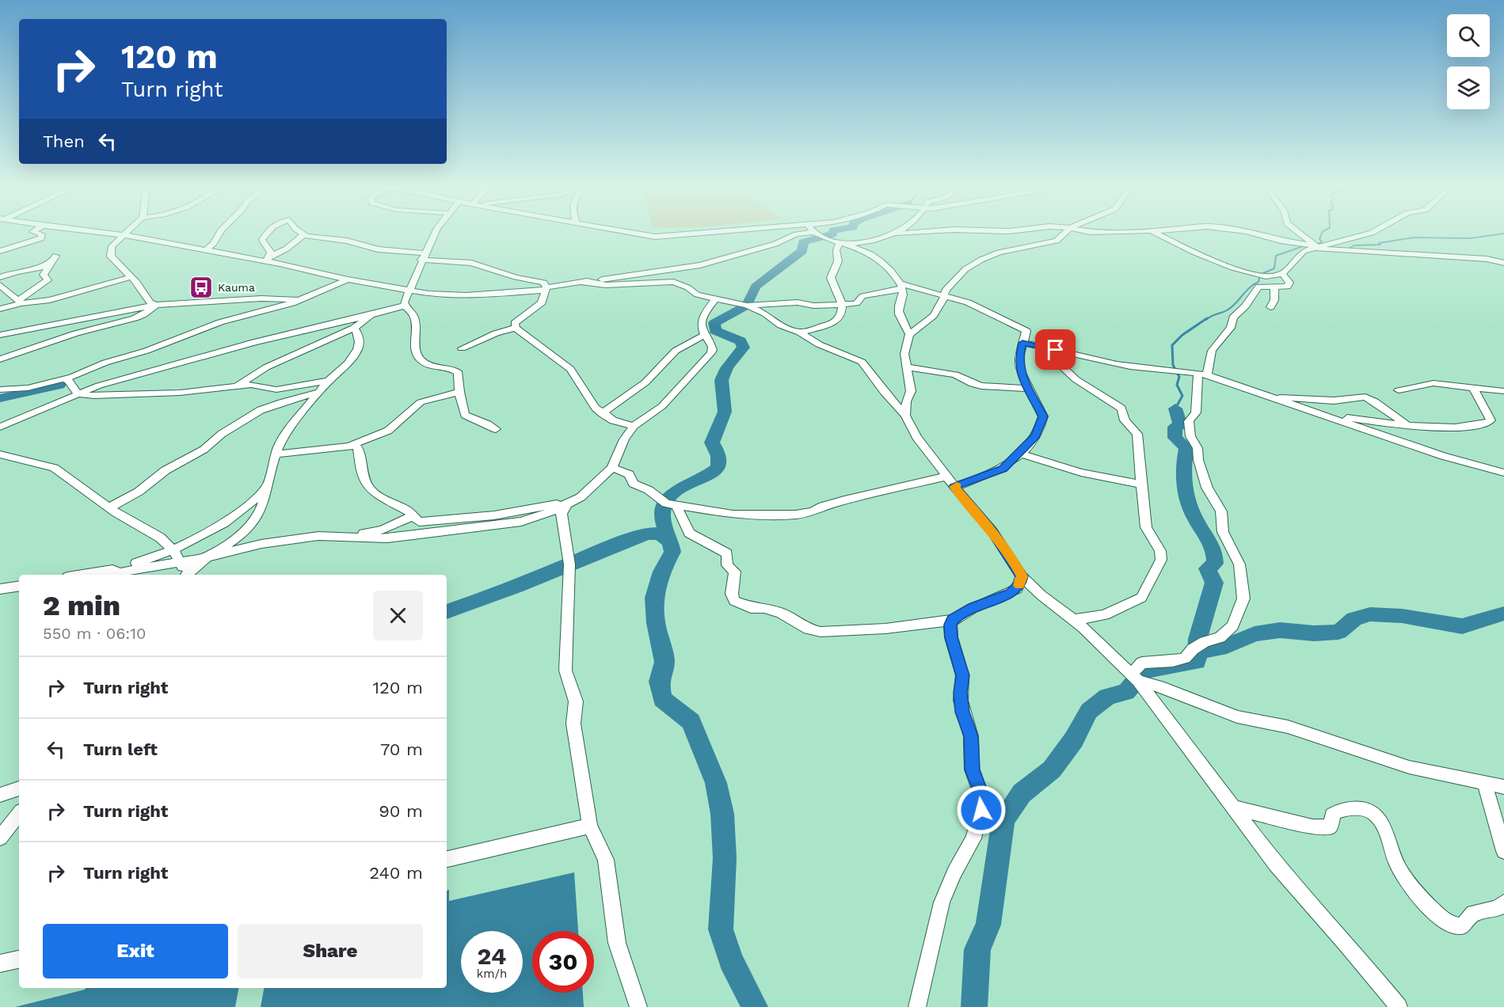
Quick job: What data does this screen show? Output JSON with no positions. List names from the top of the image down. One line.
{"places":{"bus stop":["Kauma"]},"page":{"turn":["120 m","Turn right"],"then":"Then","heading":["2 min","550 m · 06:10"],"list":[{"name":"Turn right","value":"120 m"},{"name":"Turn left","value":"70 m"},{"name":"Turn right","value":"90 m"},{"name":"Turn right","value":"240 m"}],"buttons":["Exit","Share"],"speed":"24 km/h","limit":"30"}}
